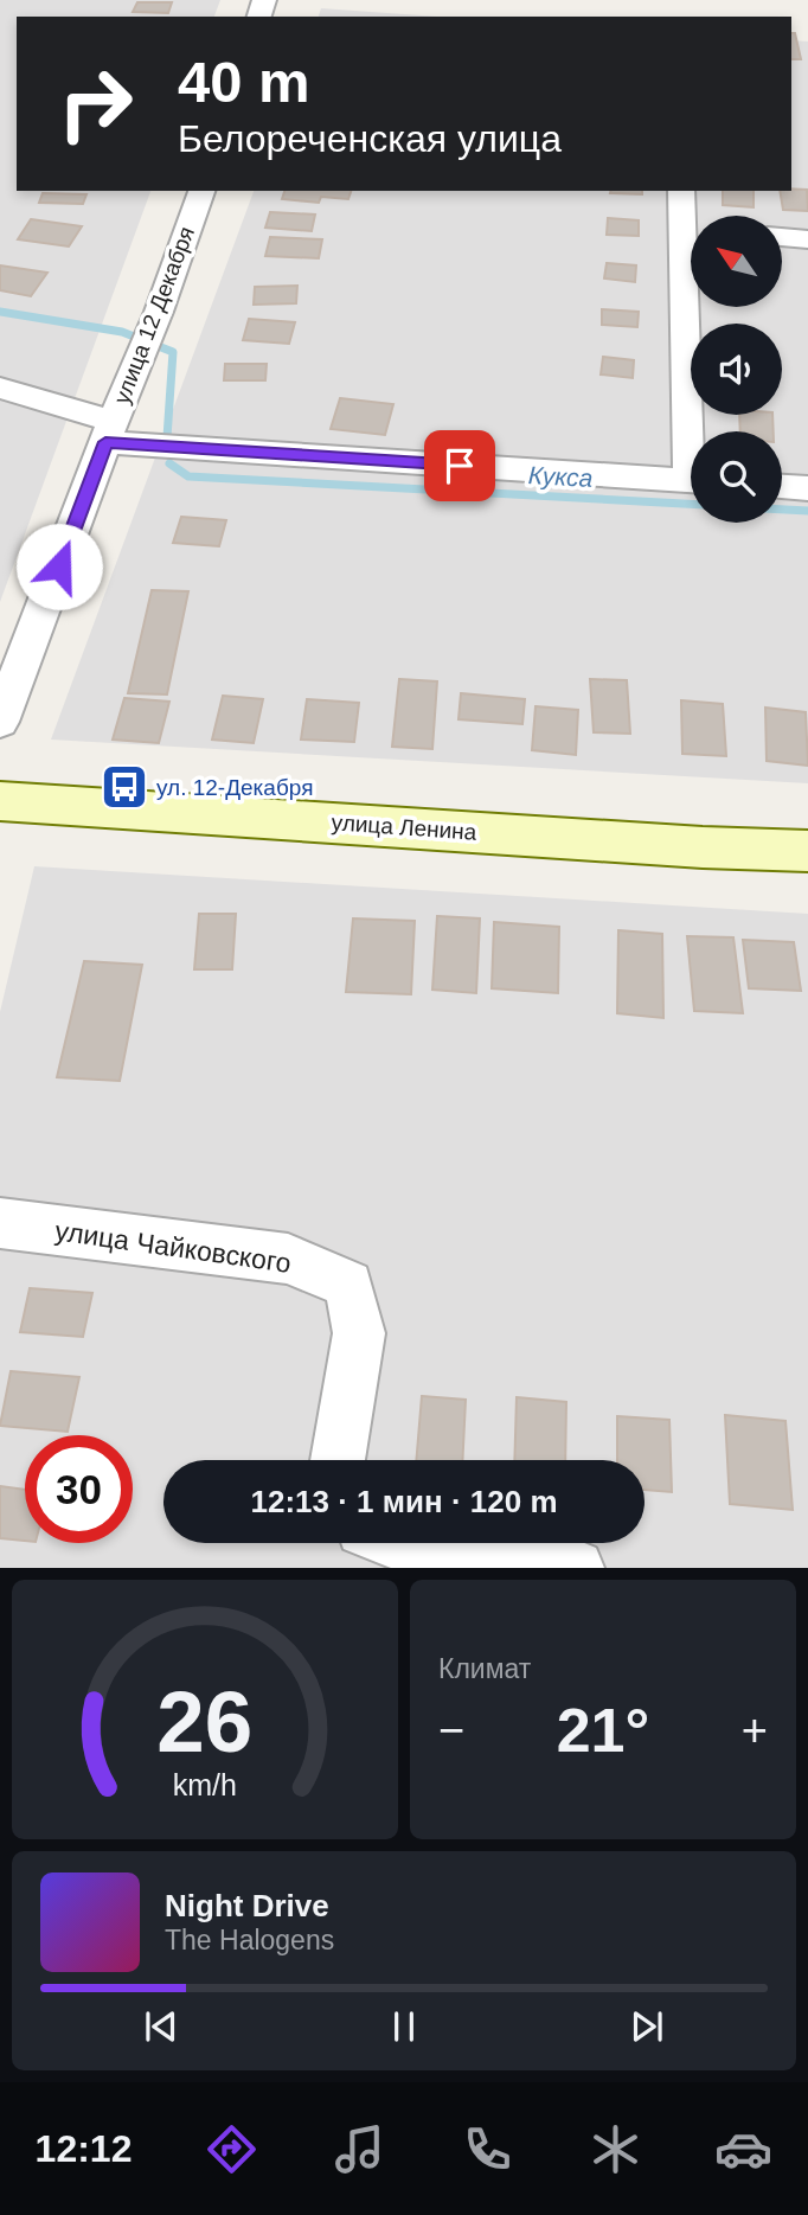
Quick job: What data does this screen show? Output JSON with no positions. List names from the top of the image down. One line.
{"streets":{"street":["улица 12 Декабря","улица Ленина","улица Чайковского"]},"water":["Кукса"],"places":{"bus stop":["ул. 12-Декабря"]},"north":"top left","page":{"turn":["40 m","Белореченская улица"],"limit":"30","trip":"12:13 · 1 мин · 120 m","tile":"Климат","heat":["−","21°","+"],"song":["Night Drive","The Halogens"],"tabs":"12:12","gauge":["26","km/h"]}}
